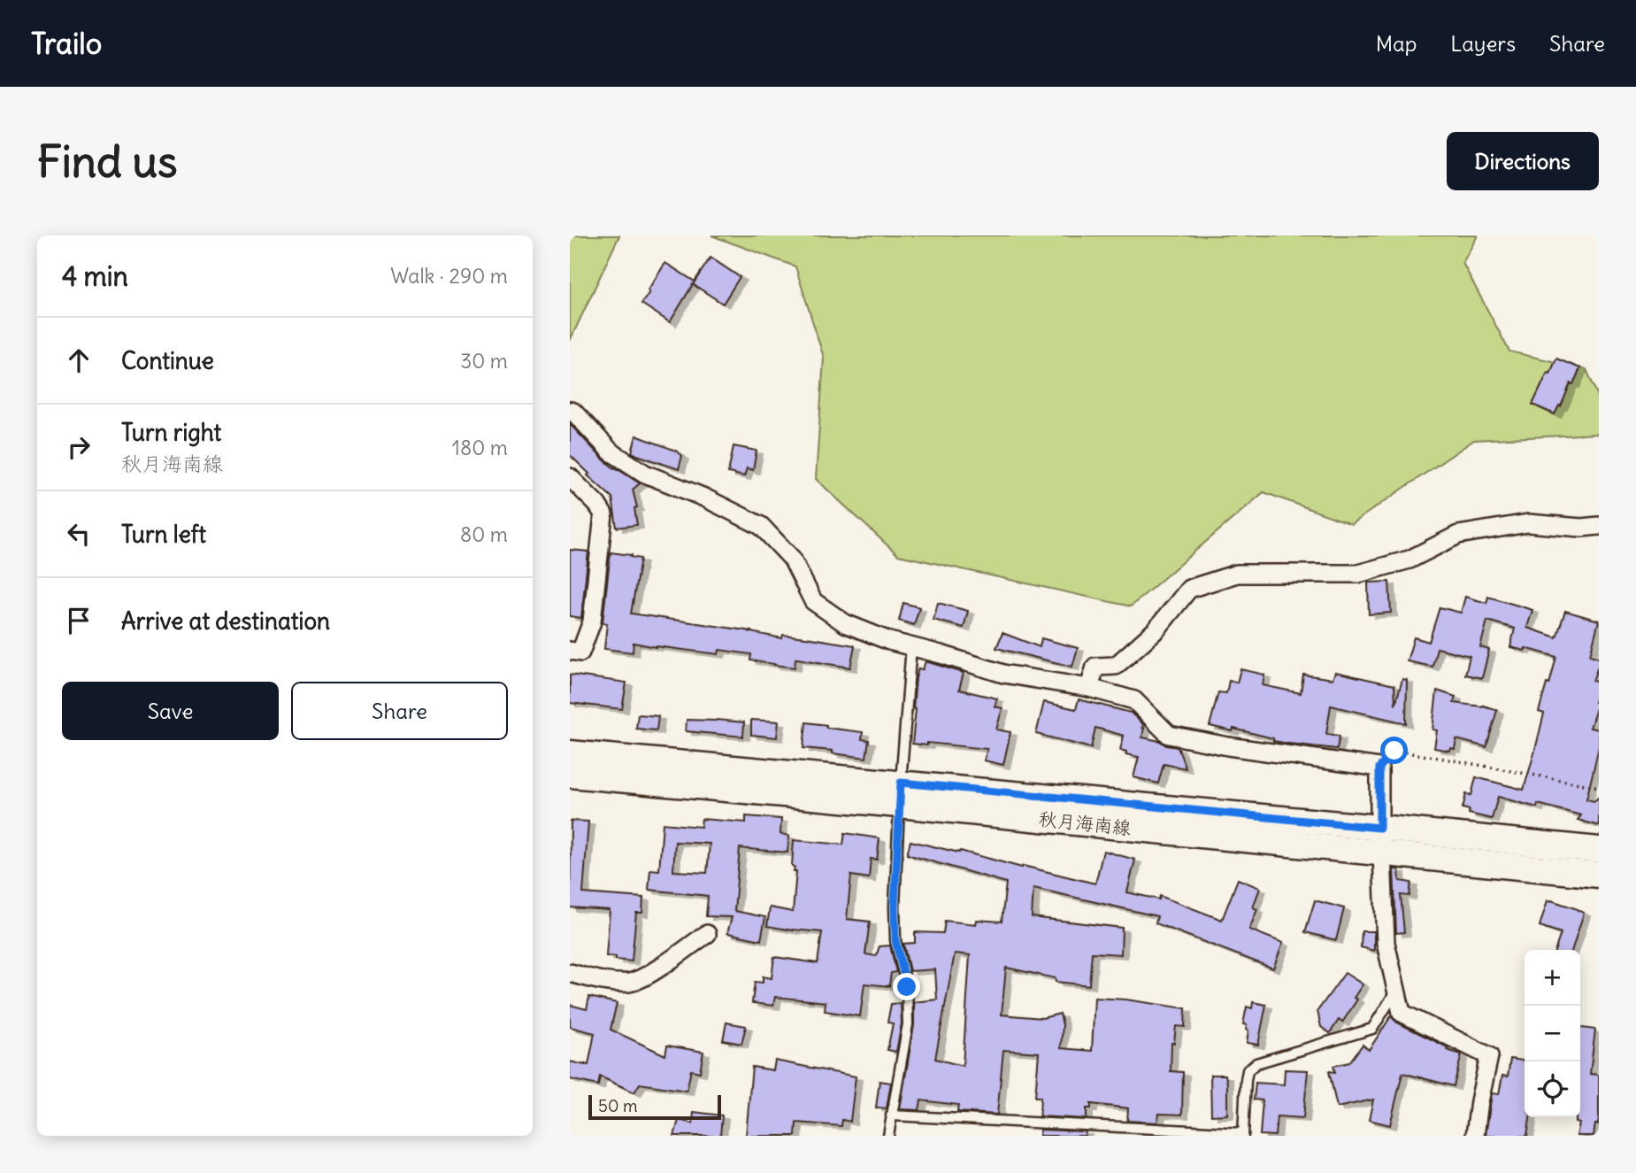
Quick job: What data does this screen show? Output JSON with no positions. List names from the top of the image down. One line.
{"streets":{"main road":["秋月海南線"]},"scale_bar":"50 m","page":{"header":"Trailo","nav":["Map","Layers","Share"],"buttons":["Directions",["Save","Share"]],"title":"Find us","heading":["4 min","Walk · 290 m"],"list":[["Continue","30 m"],["Turn right","秋月海南線","180 m"],["Turn left","80 m"],"Arrive at destination"],"map_buttons":["+","−"],"scale":"50 m"}}
